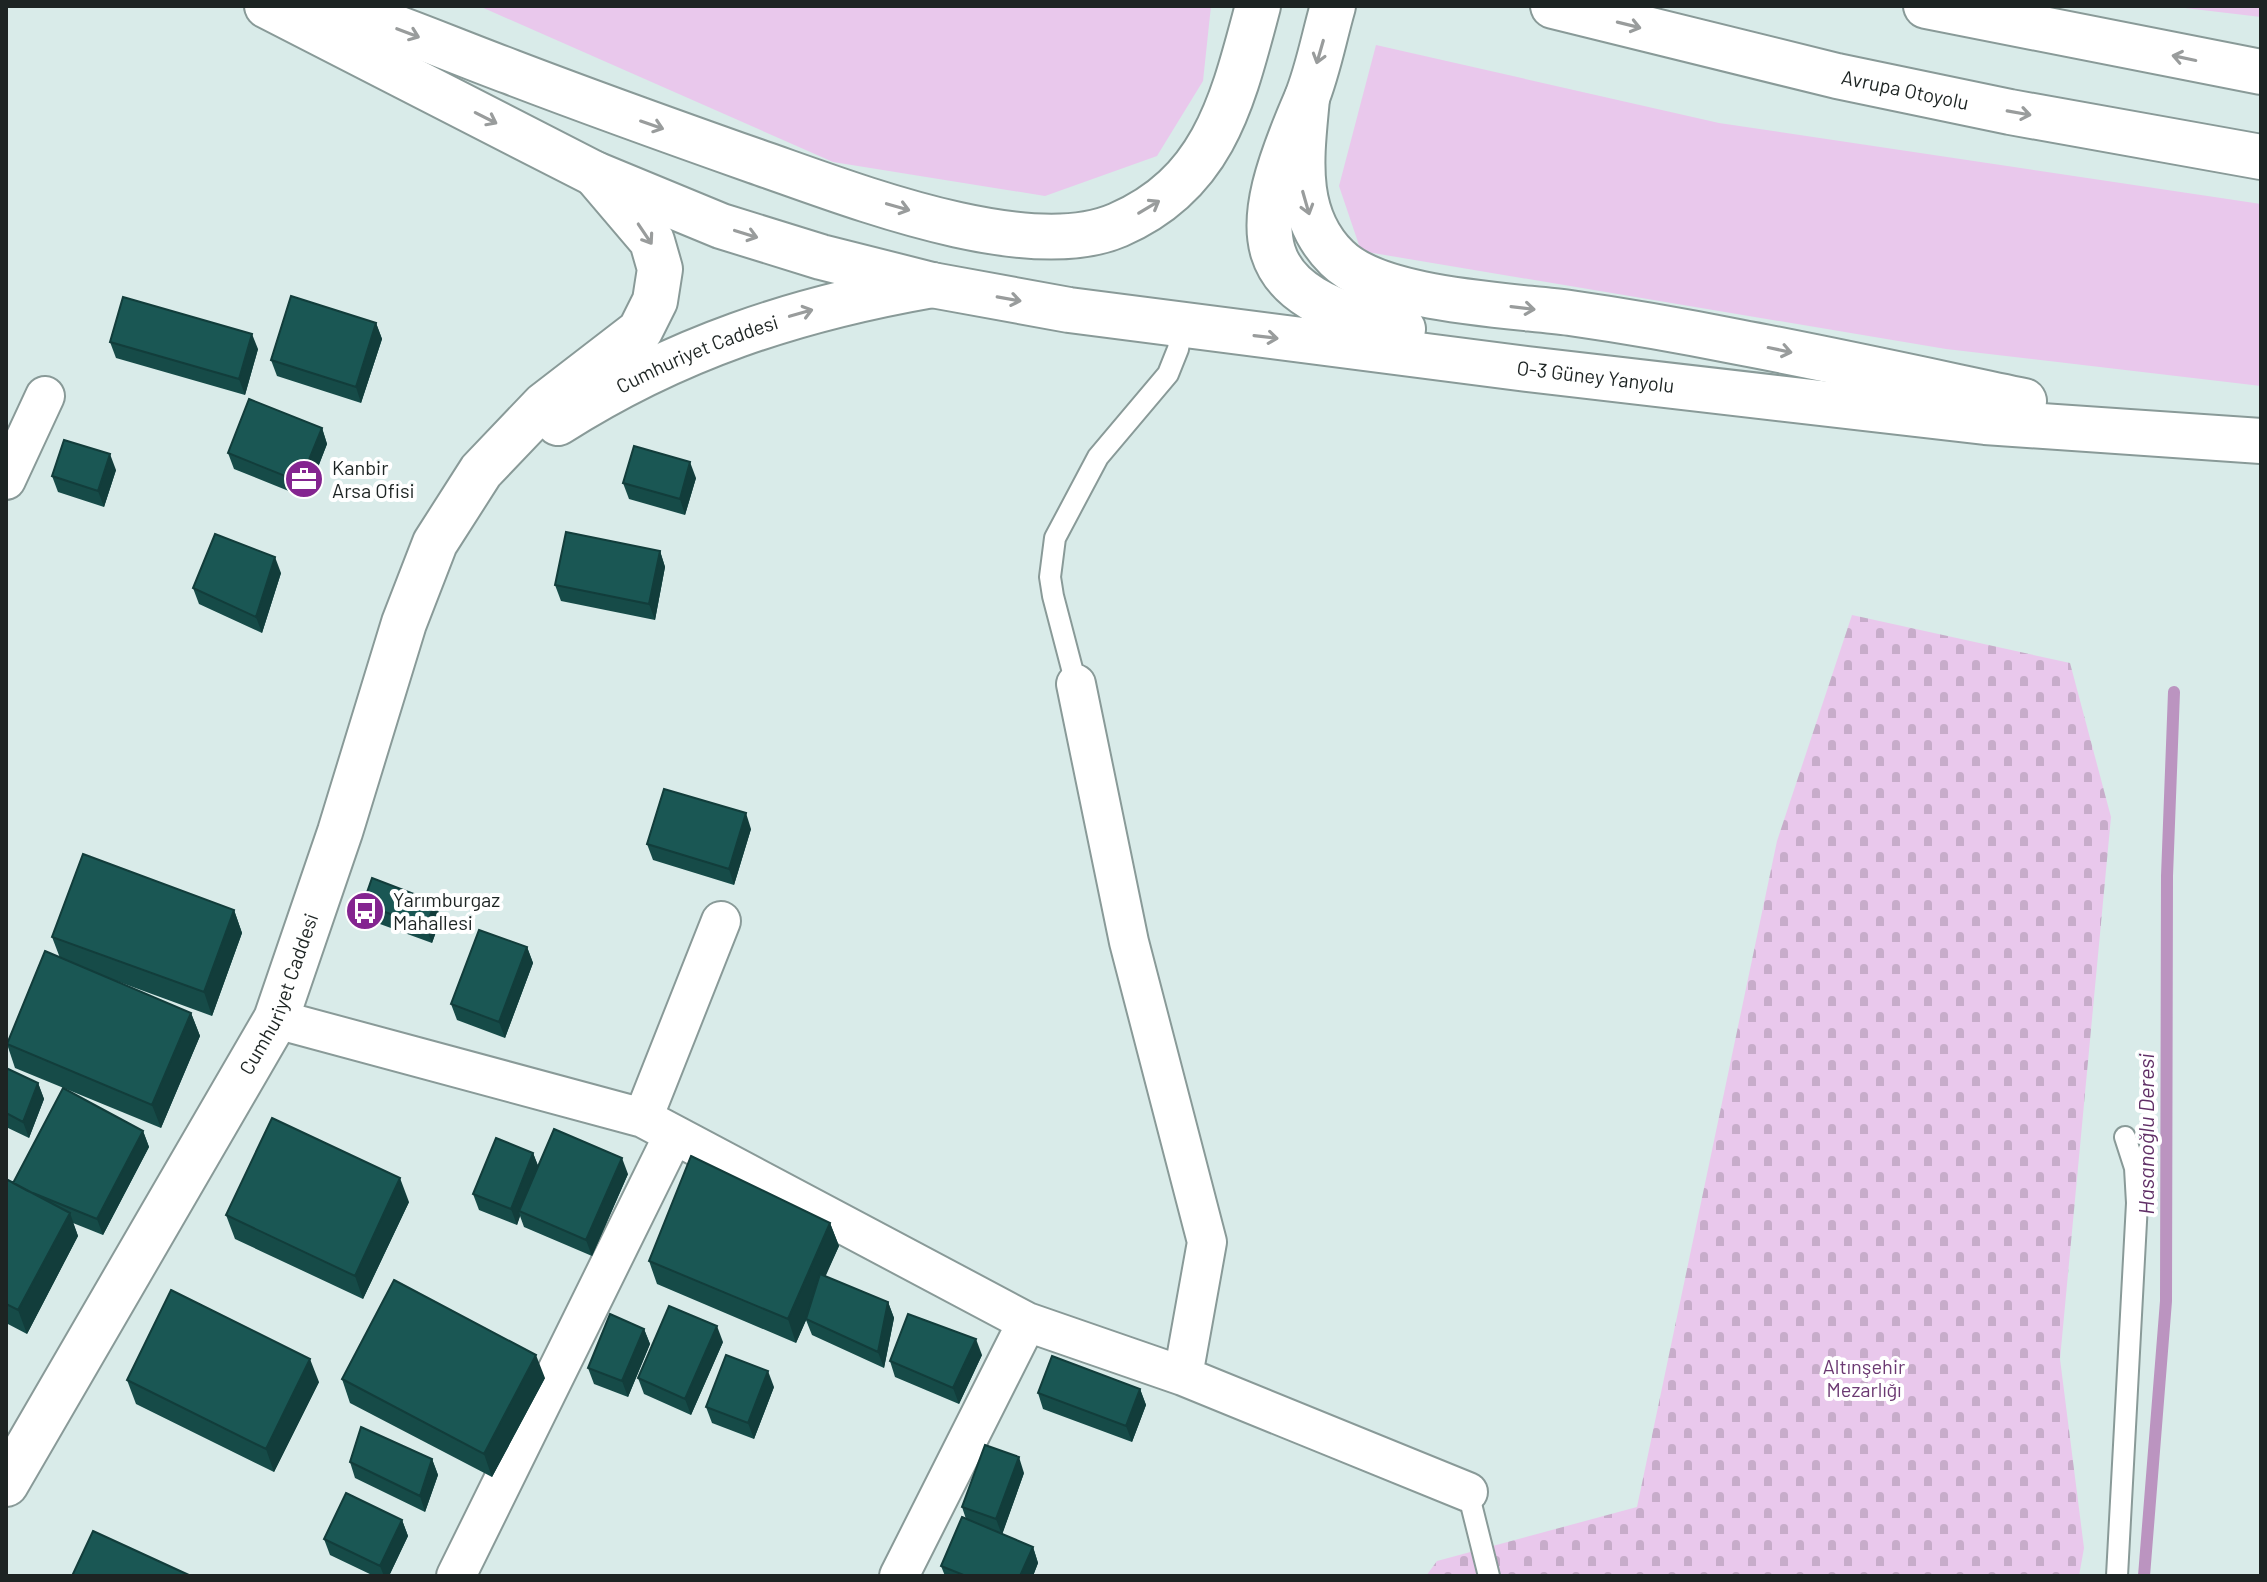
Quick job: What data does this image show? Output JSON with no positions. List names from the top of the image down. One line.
{"streets":{"main road":["Avrupa Otoyolu","Cumhuriyet Caddesi","O-3 Güney Yanyolu"]},"crossings":[["Cumhuriyet Caddesi","O-3 Güney Yanyolu"]],"one_way":["O-3 Güney Yanyolu"],"water":["Hasanoğlu Deresi"],"parks":["Altınşehir Mezarlığı"],"places":{"office":["Kanbir Arsa Ofisi"],"bus stop":["Yarımburgaz Mahallesi"]}}
